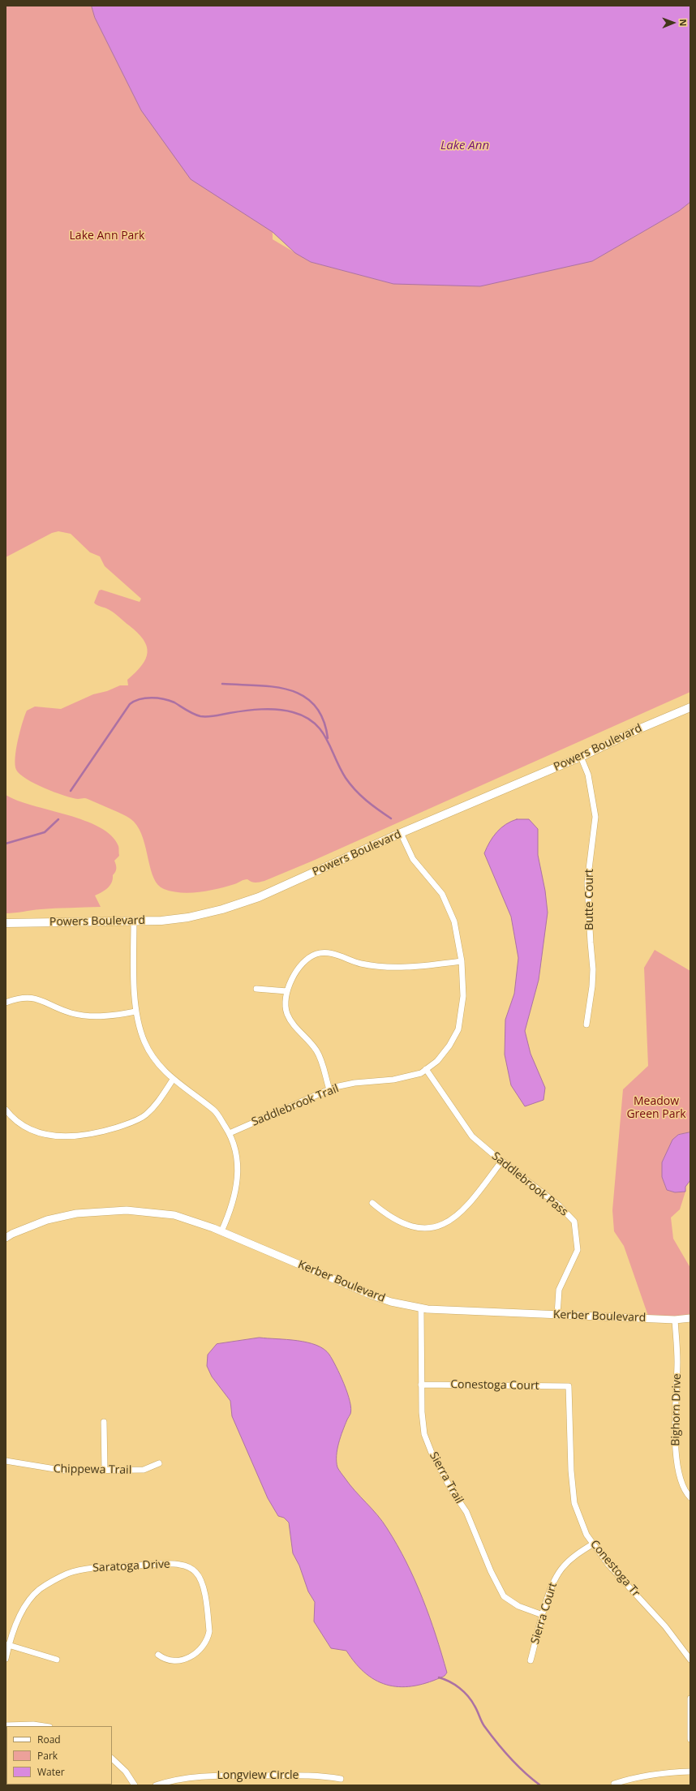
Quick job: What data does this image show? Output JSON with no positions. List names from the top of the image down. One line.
{"streets":{"main road":["Powers Boulevard"],"street":["Butte Court","Saddlebrook Trail","Saddlebrook Pass","Kerber Boulevard","Conestoga Court","Bighorn Drive","Chippewa Trail","Sierra Trail","Saratoga Drive","Conestoga Tr","Sierra Court","Longview Circle"]},"crossings":[["Powers Boulevard","Butte Court"],["Powers Boulevard","Saddlebrook Trail"],["Saddlebrook Trail","Saddlebrook Pass"],["Saddlebrook Pass","Kerber Boulevard"],["Kerber Boulevard","Bighorn Drive"],["Kerber Boulevard","Sierra Trail"],["Conestoga Court","Sierra Trail"],["Conestoga Court","Conestoga Tr"],["Sierra Trail","Sierra Court"],["Conestoga Tr","Sierra Court"]],"water":["Lake Ann"],"parks":["Lake Ann Park","Meadow Green Park"],"legend":["Road","Park","Water"],"north":"right"}
